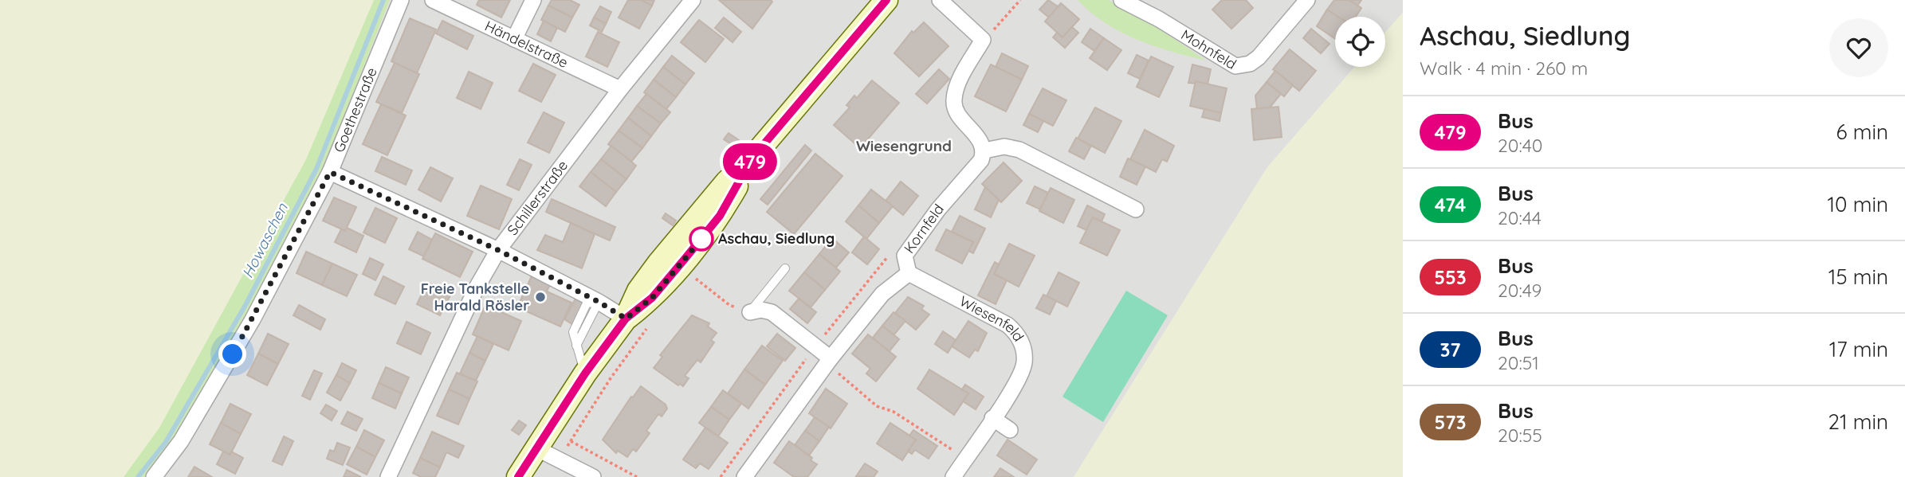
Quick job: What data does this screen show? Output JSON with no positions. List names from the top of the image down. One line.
{"streets":{"street":["Händelstraße","Mohnfeld","Goethestraße","Schillerstraße","Kornfeld","Wiesenfeld"]},"crossings":[["Händelstraße","Schillerstraße"],["Kornfeld","Wiesenfeld"]],"districts":["Wiesengrund"],"water":["Howaschen"],"places":["Aschau, Siedlung","Freie Tankstelle Harald Rösler"],"lines":["bus line 479"],"page":{"on_map":"479","heading":["Aschau, Siedlung","Walk · 4 min · 260 m"],"list":[{"mark":"479","name":"Bus","note":"20:40","value":"6 min"},{"mark":"474","name":"Bus","note":"20:44","value":"10 min"},{"mark":"553","name":"Bus","note":"20:49","value":"15 min"},{"mark":"37","name":"Bus","note":"20:51","value":"17 min"},{"mark":"573","name":"Bus","note":"20:55","value":"21 min"}]}}
